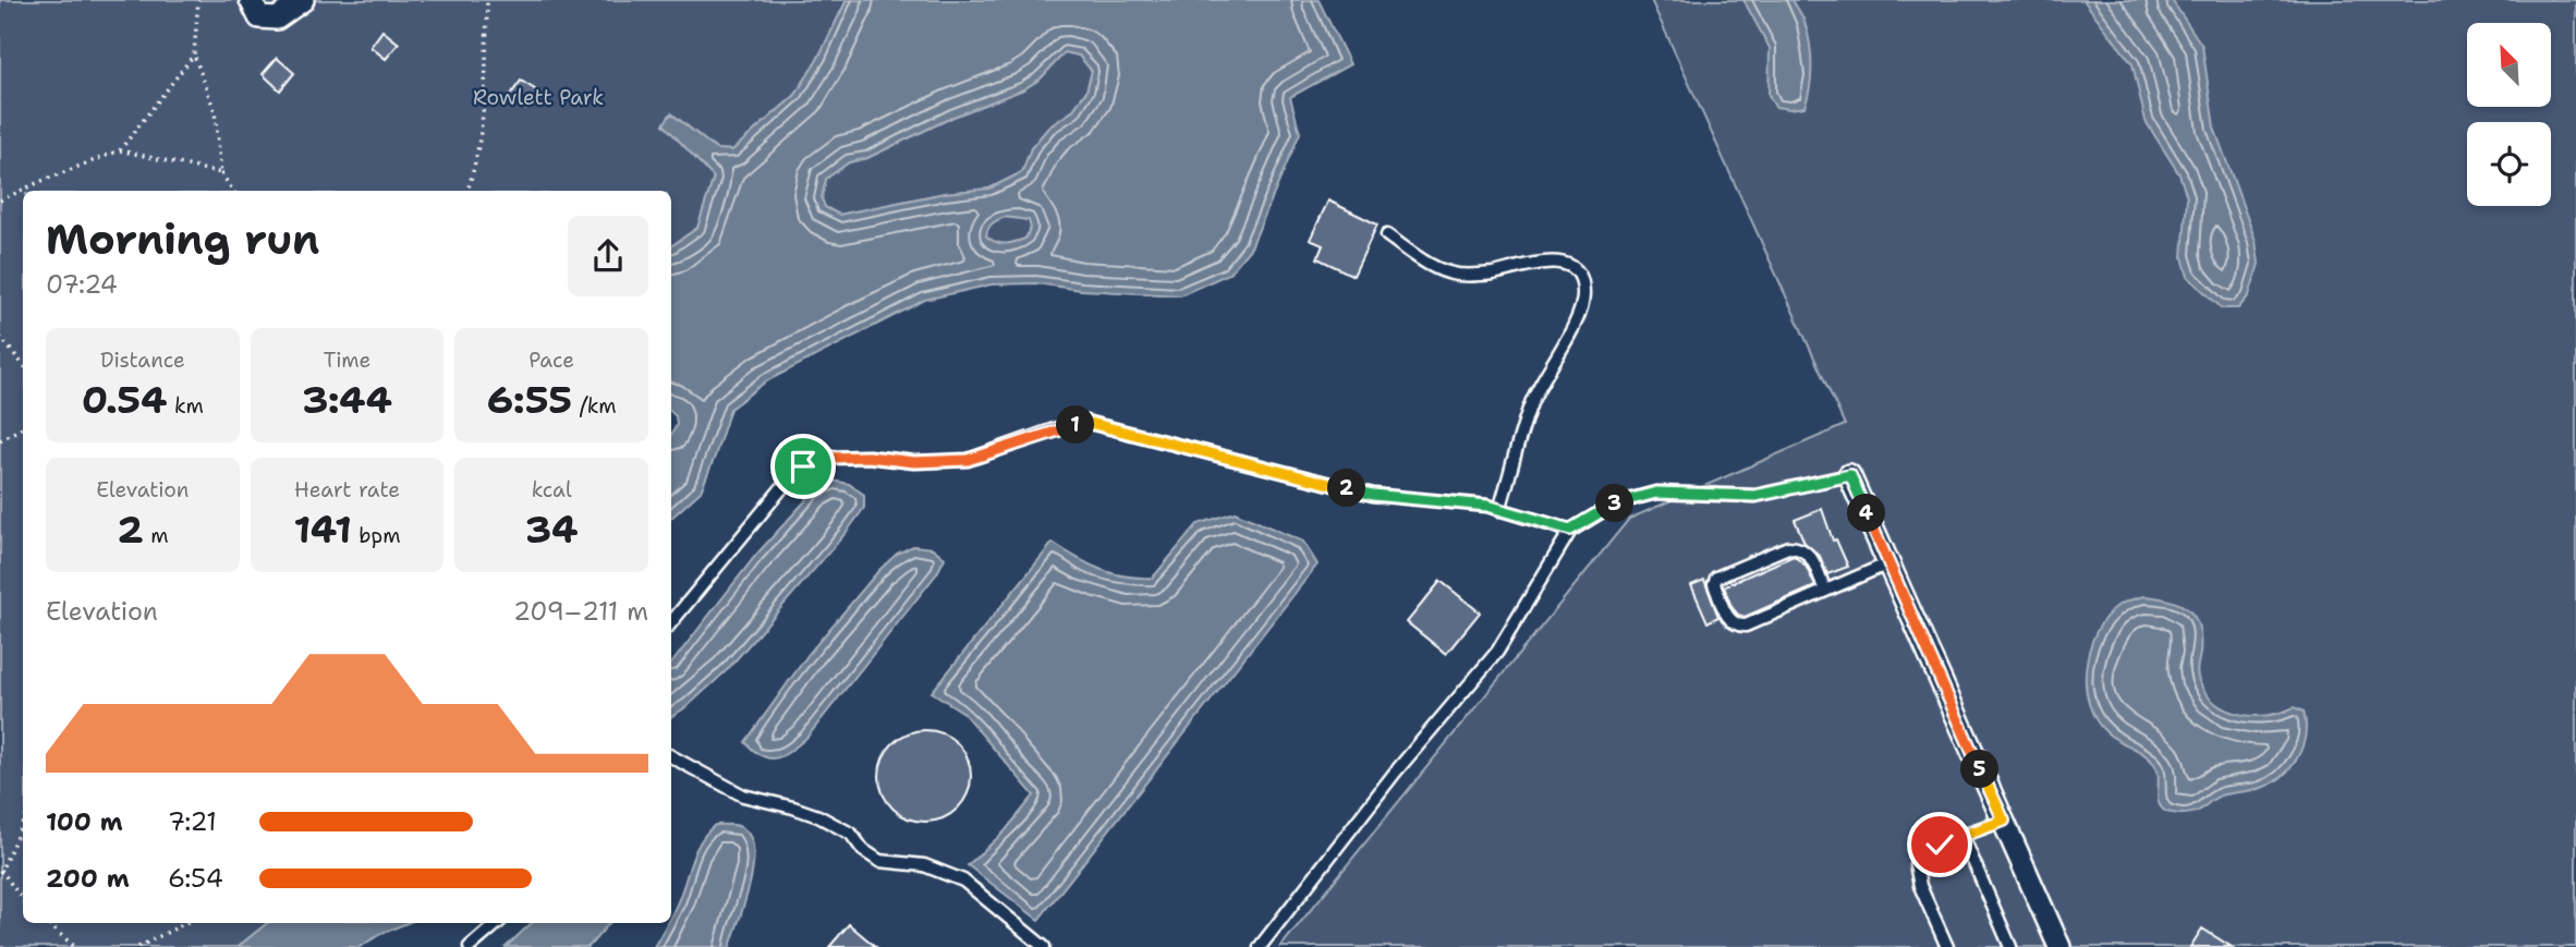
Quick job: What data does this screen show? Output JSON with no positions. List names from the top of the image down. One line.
{"parks":["Rowlett Park"],"north":"top left","page":{"heading":["Morning run","07:24"],"stats":[["Distance","0.54 km"],["Time","3:44"],["Pace","6:55 /km"],["Elevation","2 m"],["Heart rate","141 bpm"],["kcal","34"]],"pins":["1","2","3","4","5"],"chart":["Elevation","209–211 m"],"list":[{"name":"100 m","note":"7:21"},{"name":"200 m","note":"6:54"}]}}
